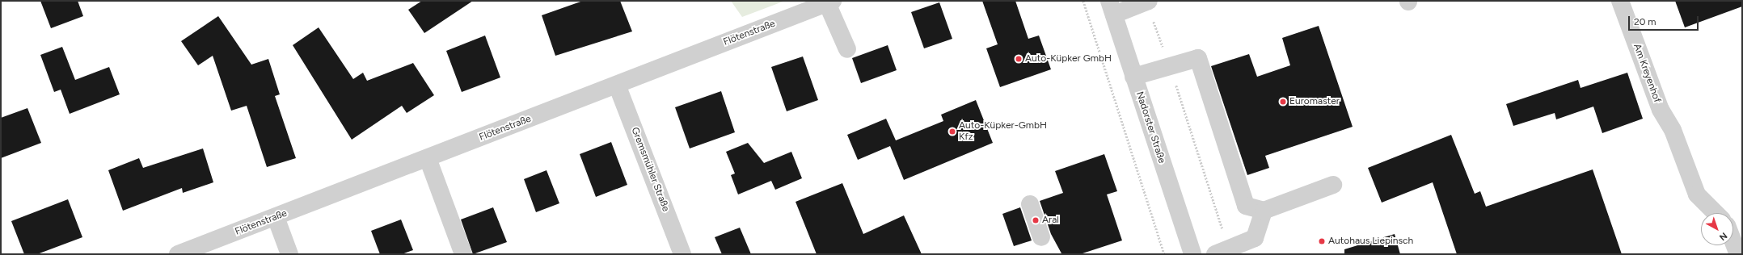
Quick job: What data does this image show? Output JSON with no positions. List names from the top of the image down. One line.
{"streets":{"street":["Flötenstraße","Am Kreyenhof","Nadorster Straße","Gremsmühler Straße"]},"crossings":[["Flötenstraße","Gremsmühler Straße"]],"places":["Auto-Küpker GmbH","Euromaster","Auto-Küpker-GmbH Kfz","Aral","Autohaus Liepinsch"],"scale_bar":"20 m","north":"bottom right"}
